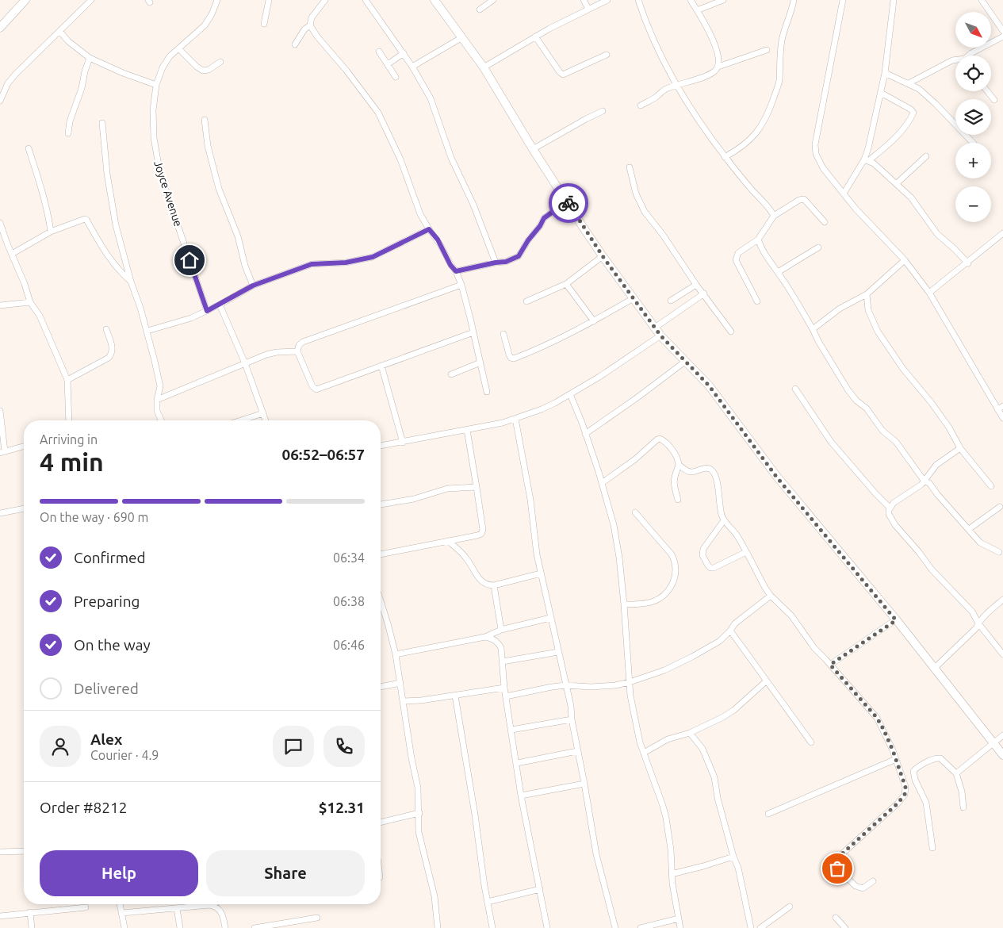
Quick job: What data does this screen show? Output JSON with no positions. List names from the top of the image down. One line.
{"streets":{"street":["Joyce Avenue"]},"north":"bottom right","page":{"map_buttons":["+","−"],"heading":["4 min","Arriving in","06:52–06:57"],"panel":["Alex","Courier · 4.9","Order #8212","$12.31"],"bar":"On the way · 690 m","list":[["Confirmed","06:34"],["Preparing","06:38"],["On the way","06:46"],"Delivered"],"buttons":["Help","Share"]}}
